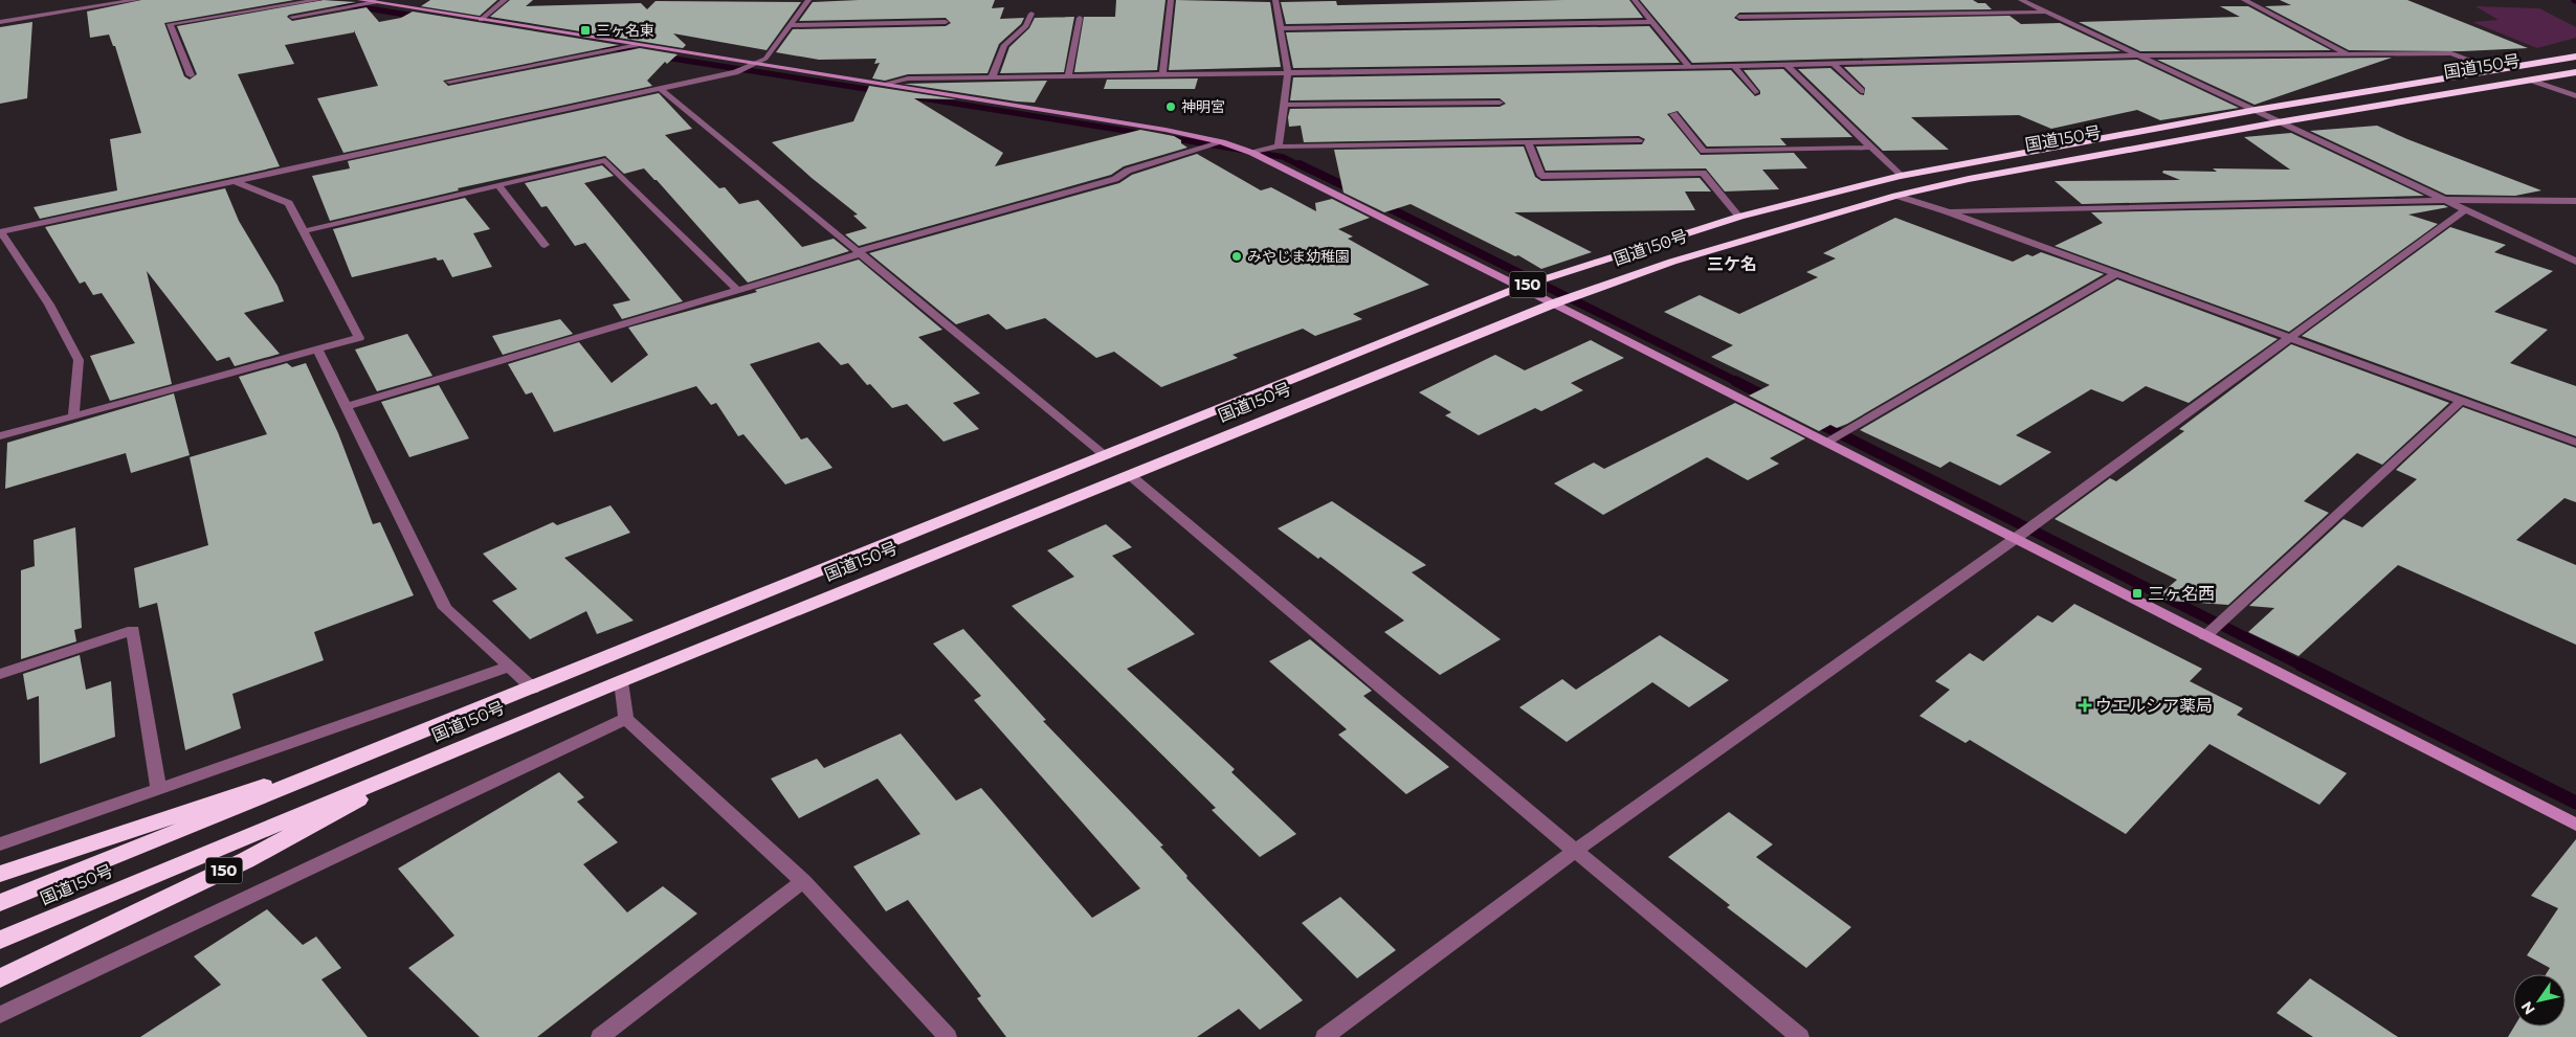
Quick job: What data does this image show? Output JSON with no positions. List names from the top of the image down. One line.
{"streets":{"highway":["国道150号","150"]},"crossings":[["国道150号","150"]],"districts":["三ケ名"],"places":{"transit":["三ヶ名東","三ヶ名西"],"other":["神明宮","みやじま幼稚園"],"health":["ウエルシア薬局"]},"north":"bottom left"}
